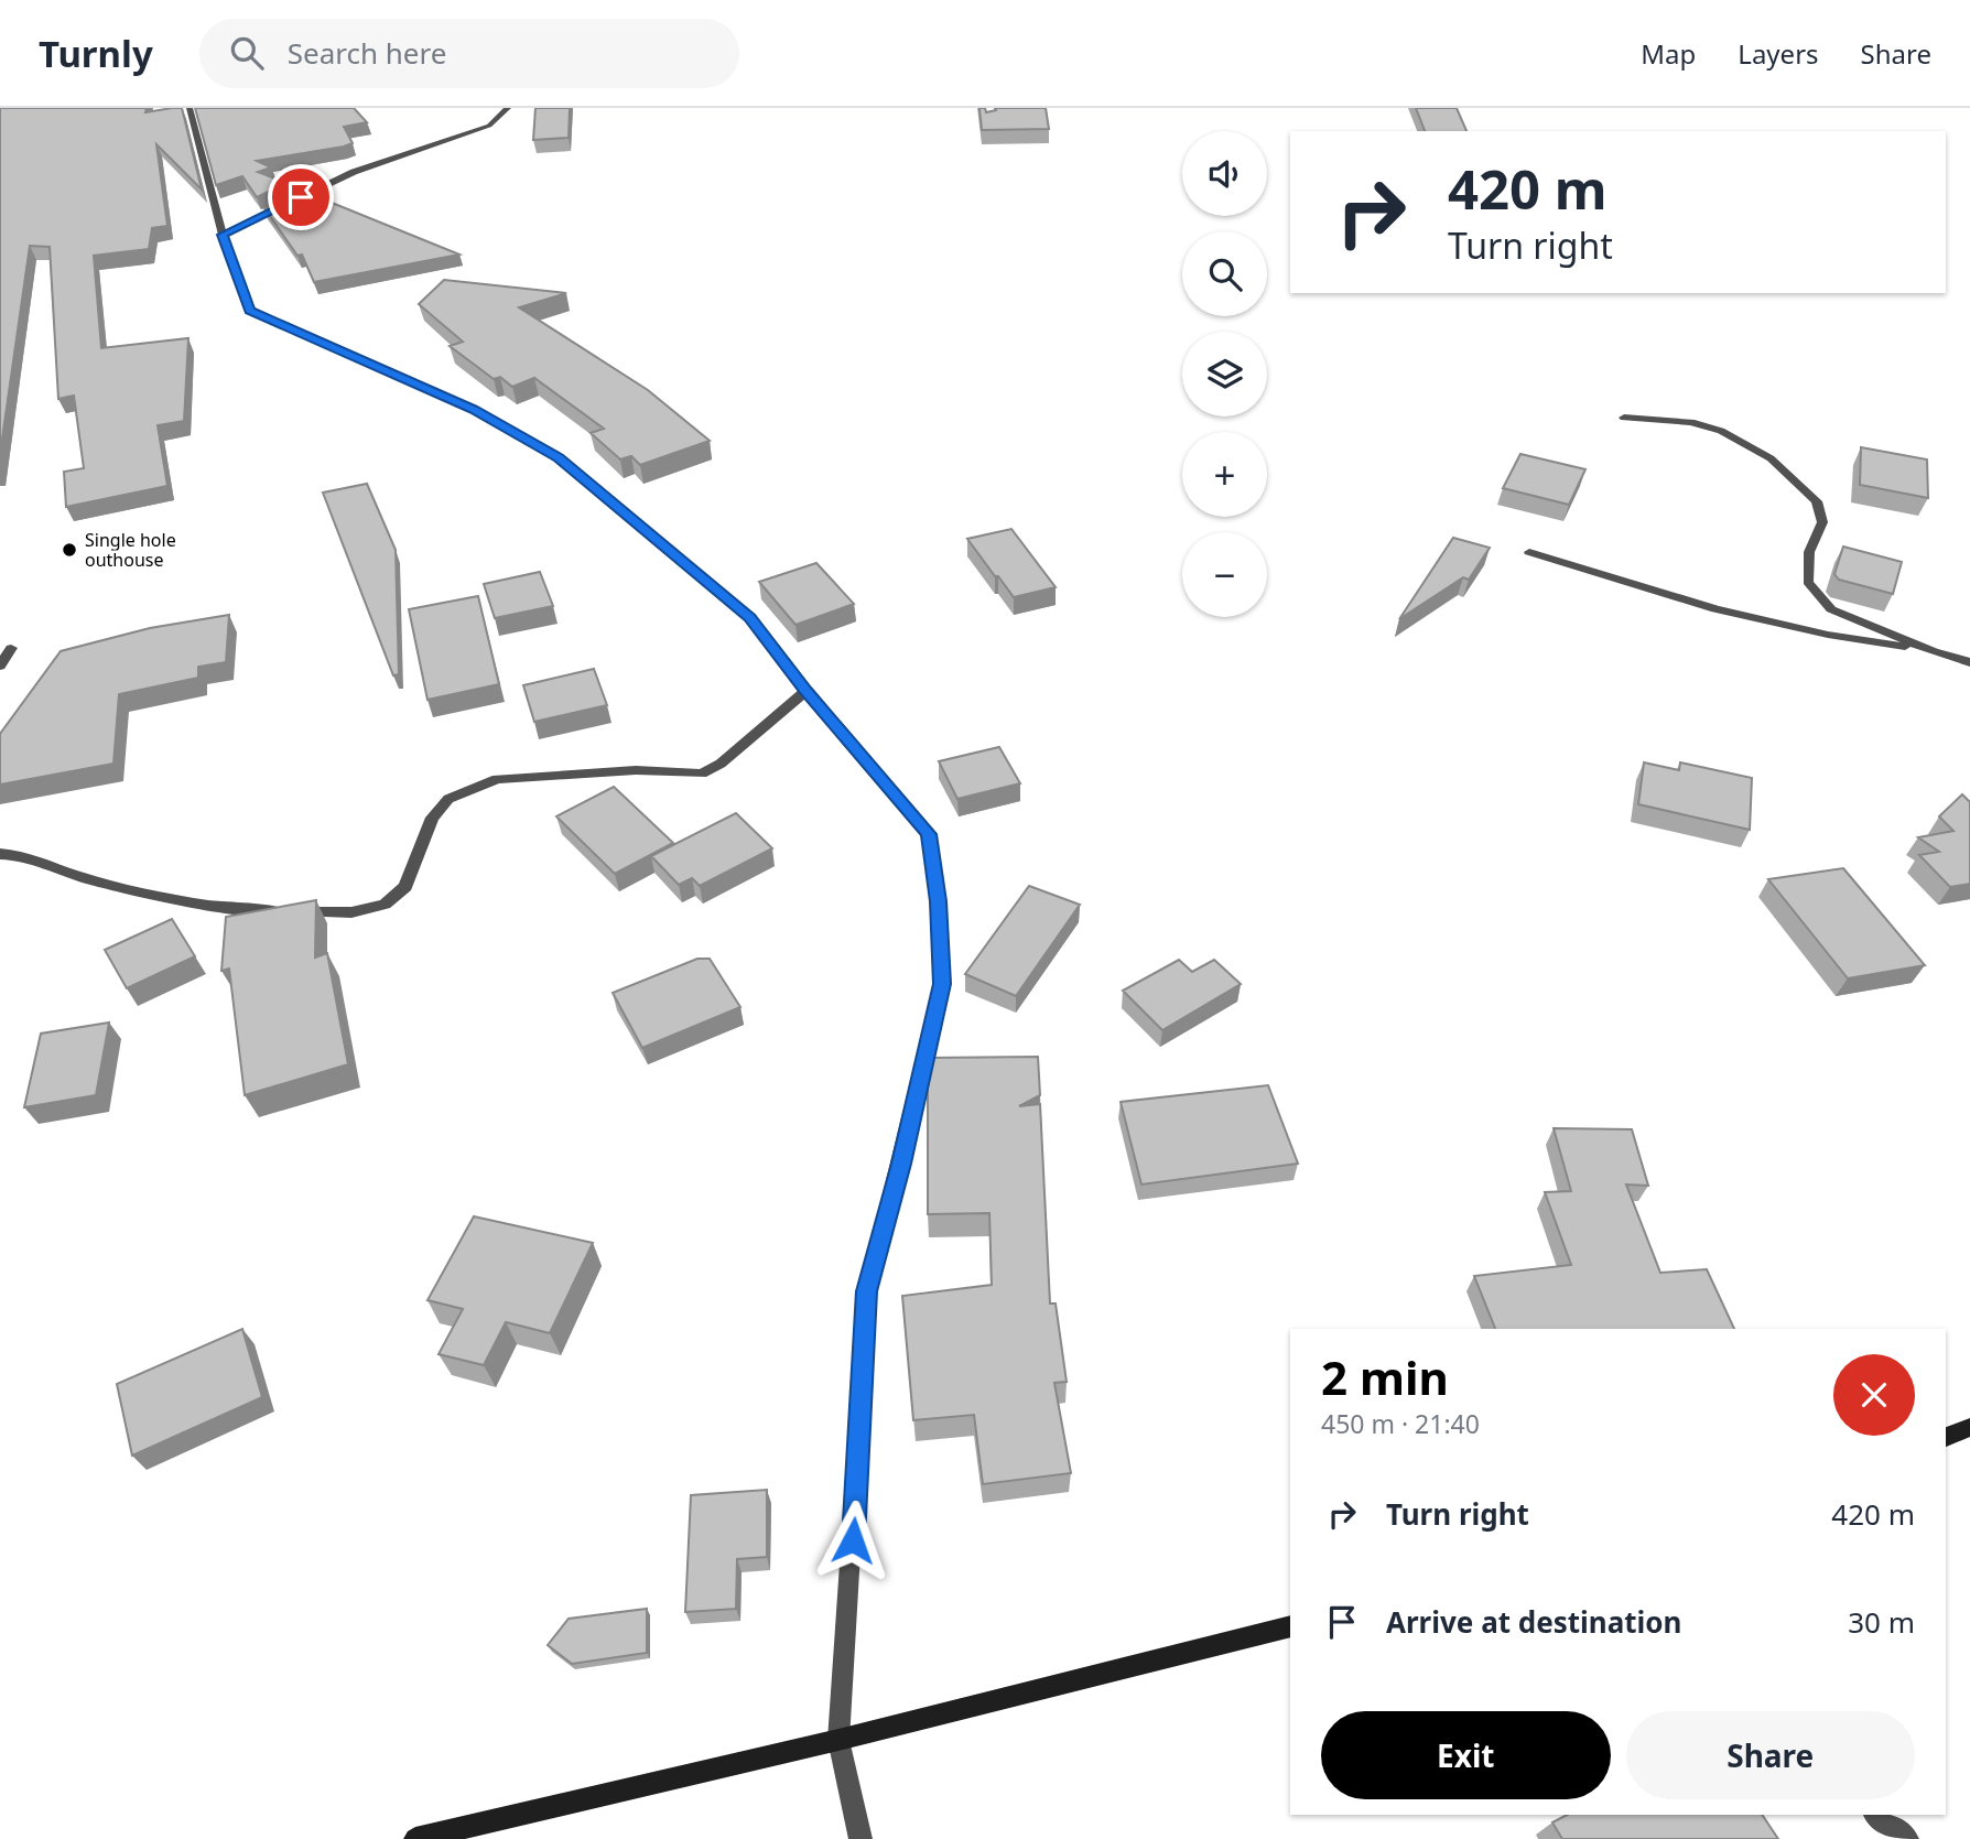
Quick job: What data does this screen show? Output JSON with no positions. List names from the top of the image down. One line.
{"places":["Single hole outhouse"],"page":{"header":"Turnly","search":"Search here","nav":["Map","Layers","Share"],"map_buttons":["+","−"],"turn":["420 m","Turn right"],"heading":["2 min","450 m · 21:40"],"list":[{"name":"Turn right","value":"420 m"},{"name":"Arrive at destination","value":"30 m"}],"buttons":["Exit","Share"]}}
